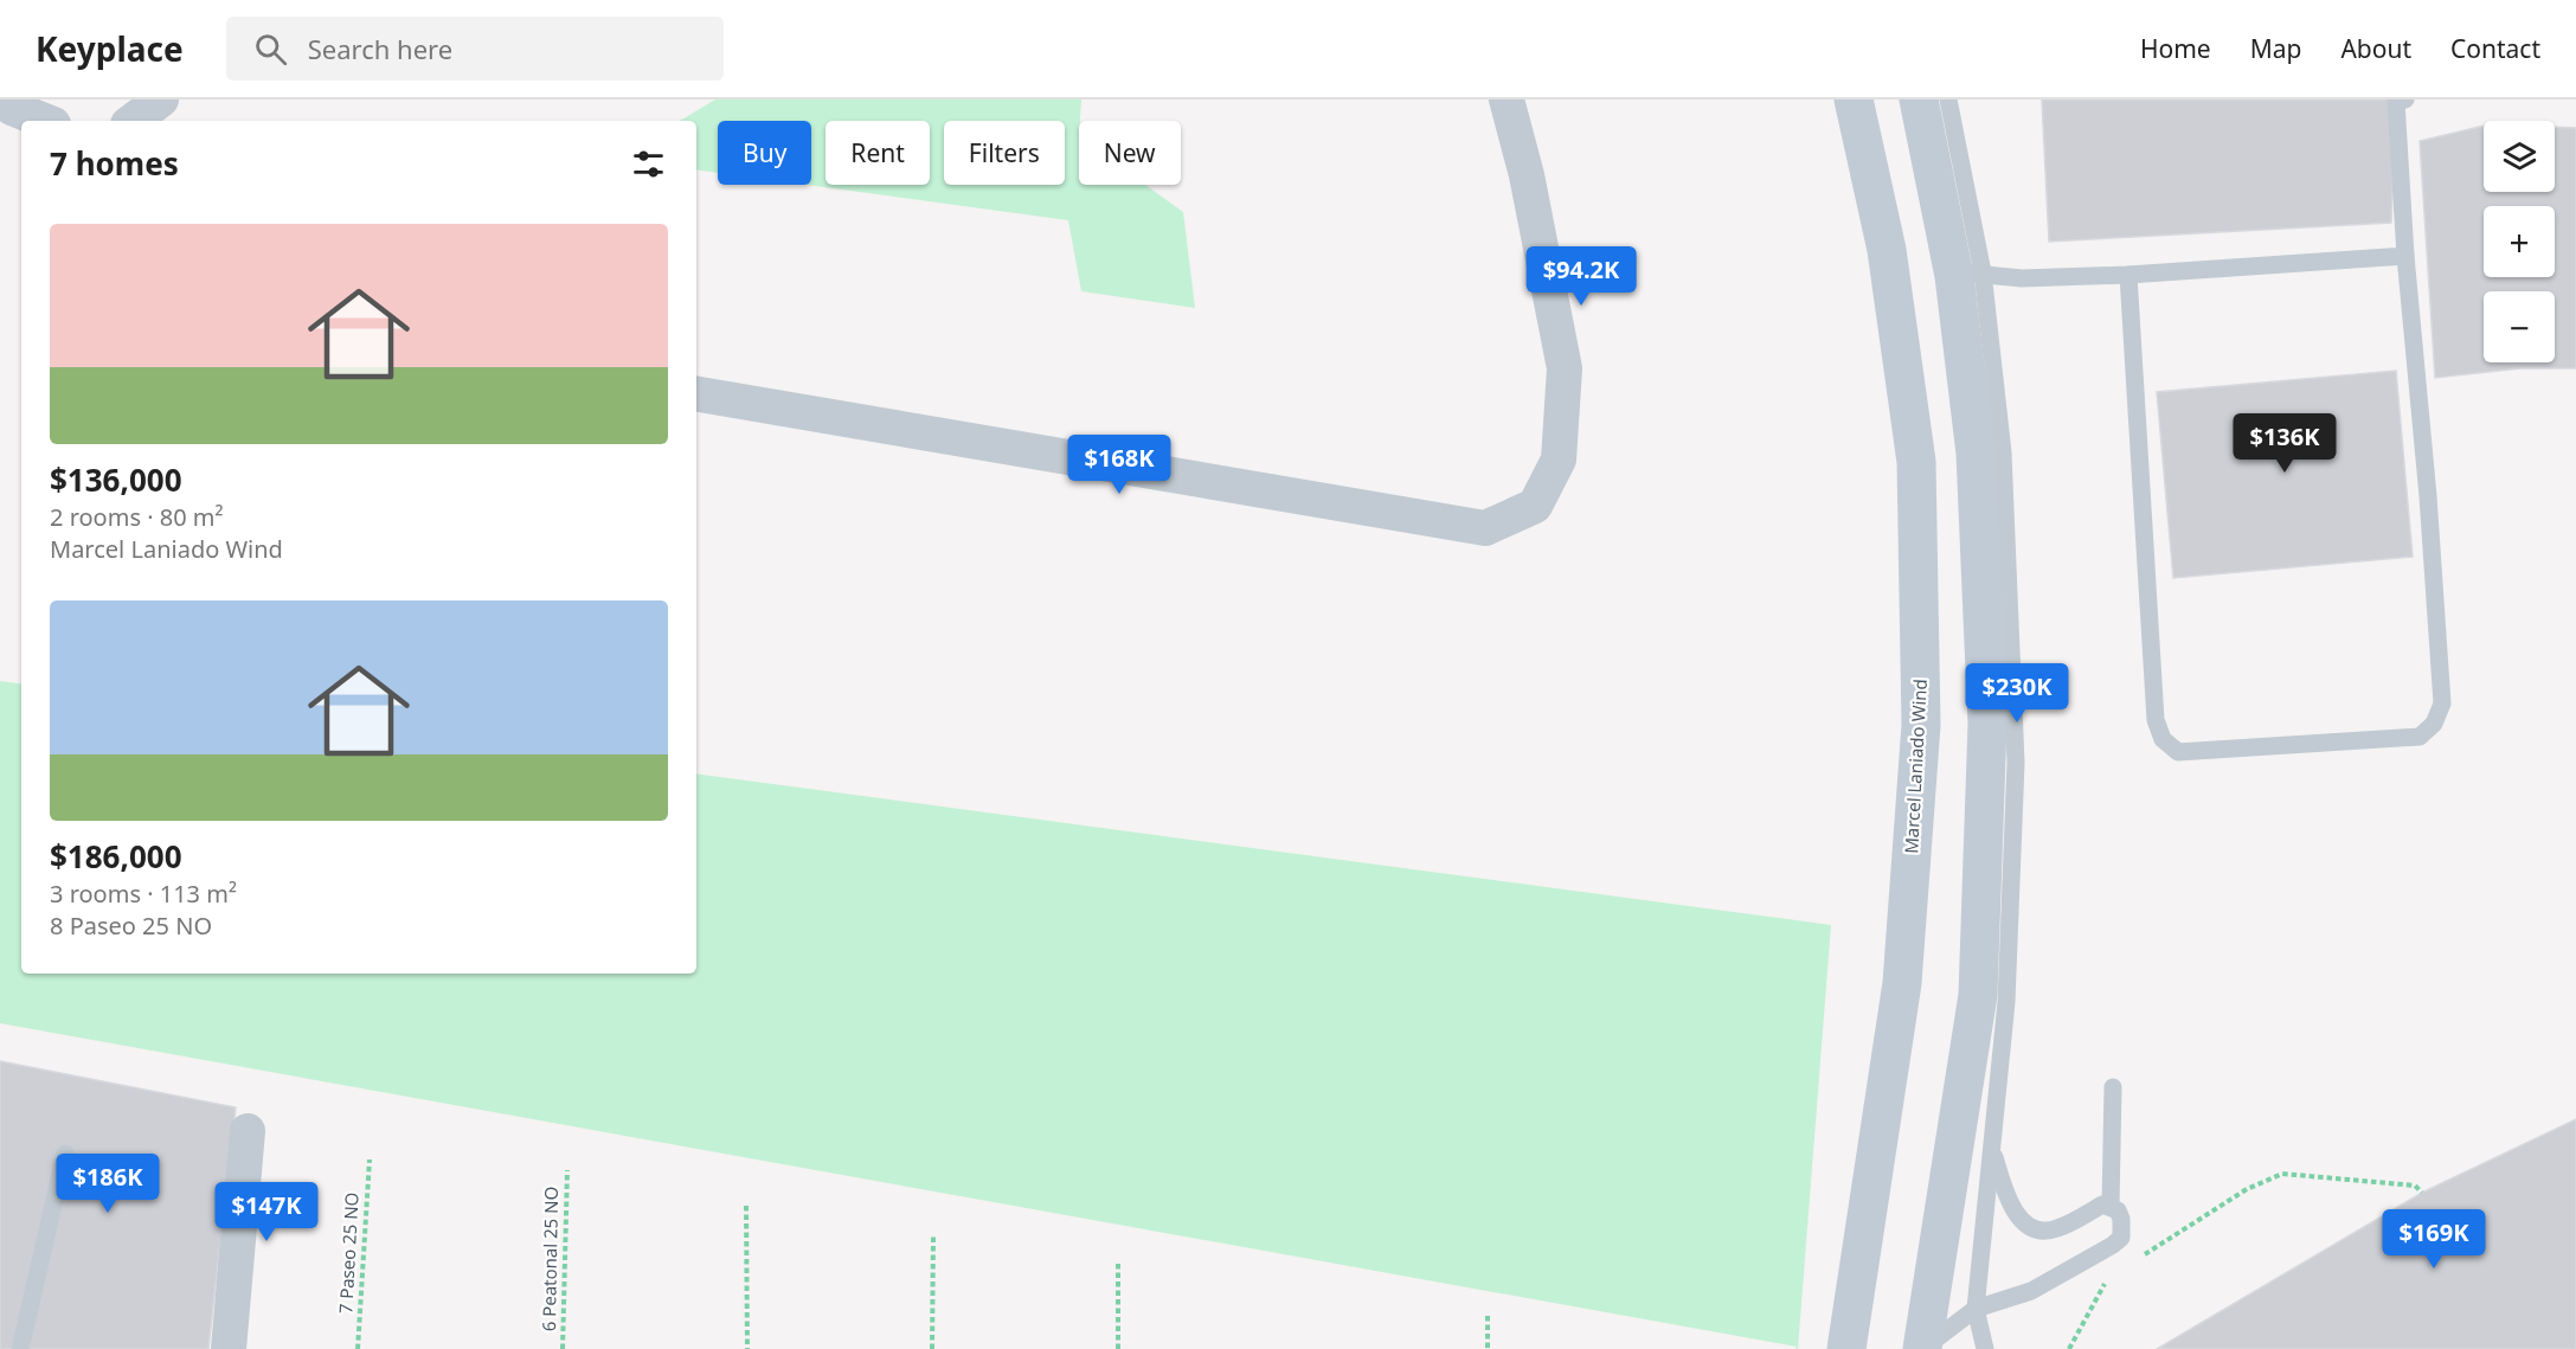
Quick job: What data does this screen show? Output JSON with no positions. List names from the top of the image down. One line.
{"streets":{"main road":["Marcel Laniado Wind"],"path":["7 Paseo 25 NO","6 Peatonal 25 NO"]},"page":{"header":"Keyplace","search":"Search here","nav":["Home","Map","About","Contact"],"map_buttons":["+","−"],"chip":["Buy","Rent","Filters","New"],"heading":"7 homes","list":[{"name":"$136,000","note":"2 rooms · 80 m² · Marcel Laniado Wind"},{"name":"$186,000","note":"3 rooms · 113 m² · 8 Paseo 25 NO"}],"price":["$94.2K","$136K","$168K","$230K","$186K","$147K","$169K"]}}
